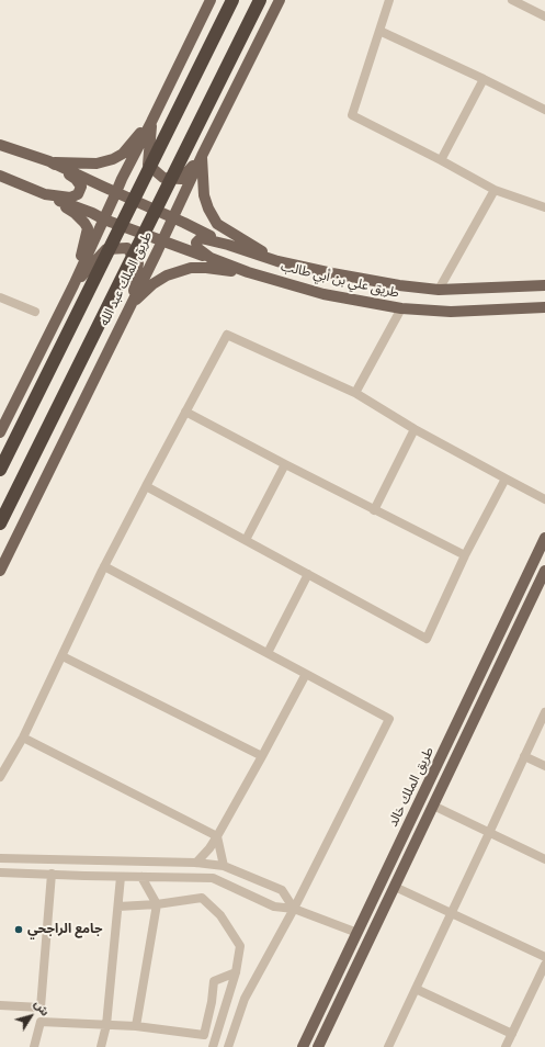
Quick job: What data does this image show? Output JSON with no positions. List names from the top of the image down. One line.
{"streets":{"highway":["طريق الملك عبد الله"],"main road":["طريق علي بن أبي طالب","طريق الملك خالد"]},"crossings":[["طريق الملك عبد الله","طريق علي بن أبي طالب"]],"places":["جامع الراجحي"],"north":"top right"}
